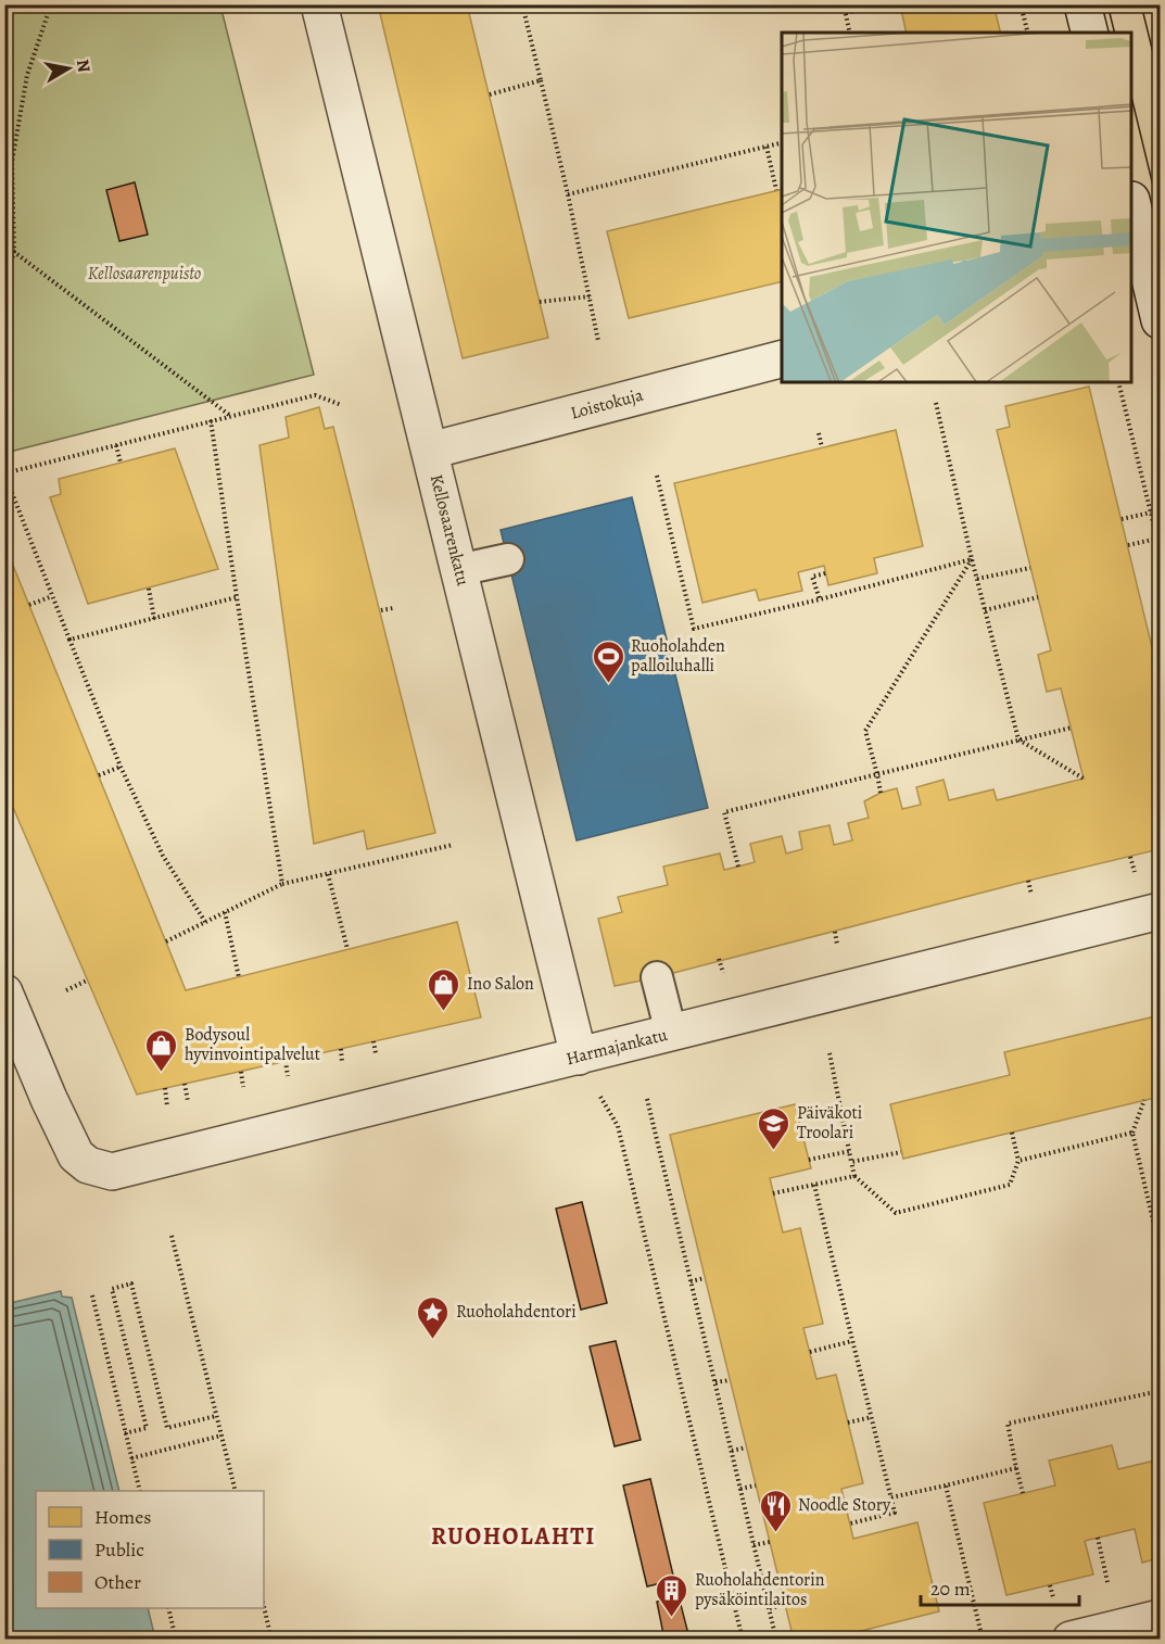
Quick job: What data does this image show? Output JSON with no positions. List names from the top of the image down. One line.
{"streets":{"street":["Loistokuja","Kellosaarenkatu","Harmajankatu"]},"crossings":[["Loistokuja","Kellosaarenkatu"],["Kellosaarenkatu","Harmajankatu"]],"districts":["RUOHOLAHTI"],"parks":["Kellosaarenpuisto"],"places":{"sports":["Ruoholahden palloiluhalli"],"shop":["Ino Salon","Bodysoul hyvinvointipalvelut"],"school or university":["Päiväkoti Troolari"],"place":["Ruoholahdentori"],"restaurant":["Noodle Story"],"building":["Ruoholahdentorin pysäköintilaitos"]},"legend":["Homes","Public","Other"],"scale_bar":"20 m","north":"right"}
